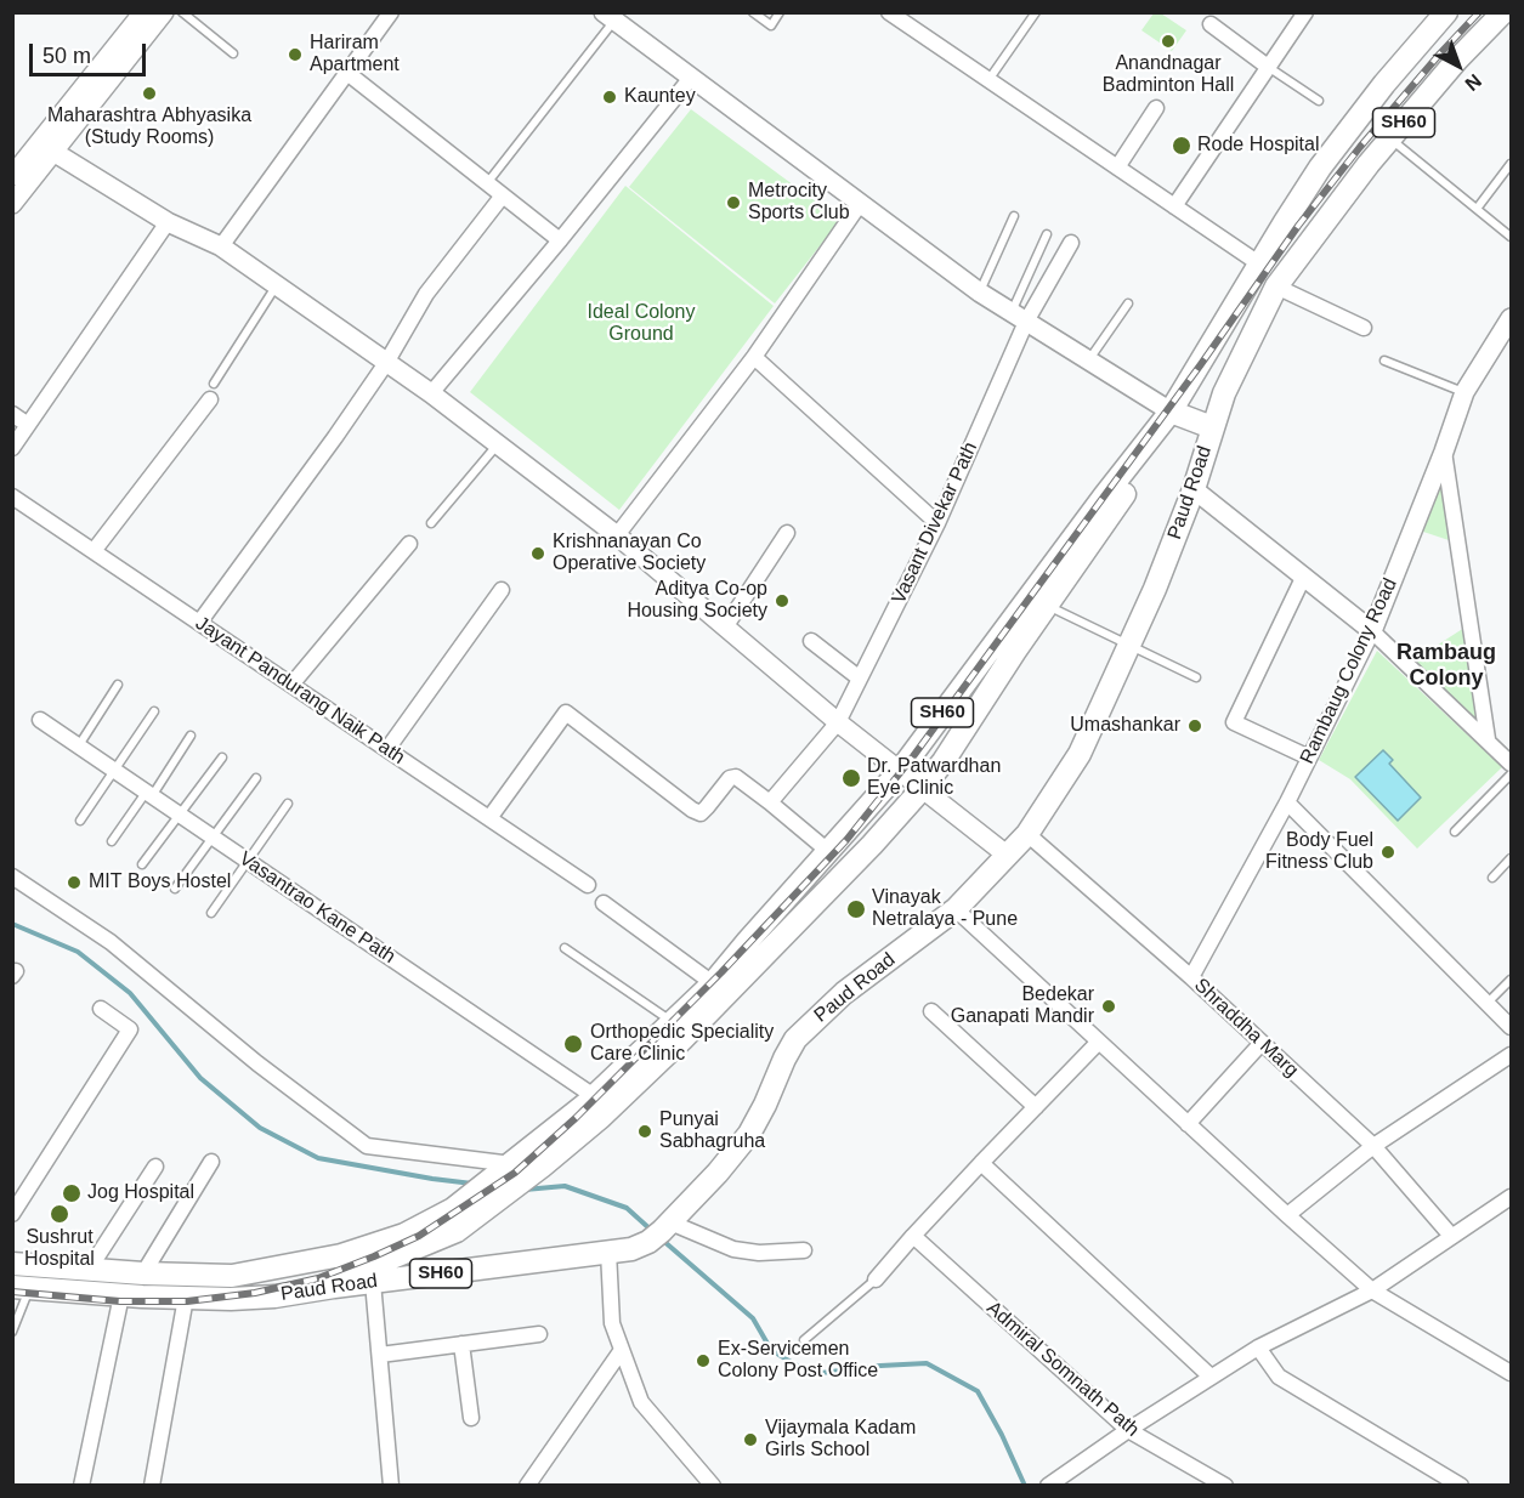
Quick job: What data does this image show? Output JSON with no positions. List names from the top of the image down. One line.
{"streets":{"main road":["SH60","Paud Road"],"street":["Vasant Divekar Path","Rambaug Colony Road","Jayant Pandurang Naik Path","Vasantrao Kane Path","Shraddha Marg","Admiral Somnath Path"]},"crossings":[["Paud Road","Vasantrao Kane Path"],["Paud Road","Shraddha Marg"],["Rambaug Colony Road","Shraddha Marg"]],"districts":["Rambaug Colony"],"parks":["Ideal Colony Ground"],"places":["Anandnagar Badminton Hall","Hariram Apartment","Maharashtra Abhyasika (Study Rooms)","Kauntey","Rode Hospital","Metrocity Sports Club","Krishnanayan Co Operative Society","Aditya Co-op Housing Society","Umashankar","Dr. Patwardhan Eye Clinic","Body Fuel Fitness Club","MIT Boys Hostel","Vinayak Netralaya - Pune","Bedekar Ganapati Mandir","Orthopedic Speciality Care Clinic","Punyai Sabhagruha","Jog Hospital","Sushrut Hospital","Ex-Servicemen Colony Post Office","Vijaymala Kadam Girls School"],"scale_bar":"50 m","north":"bottom right"}
